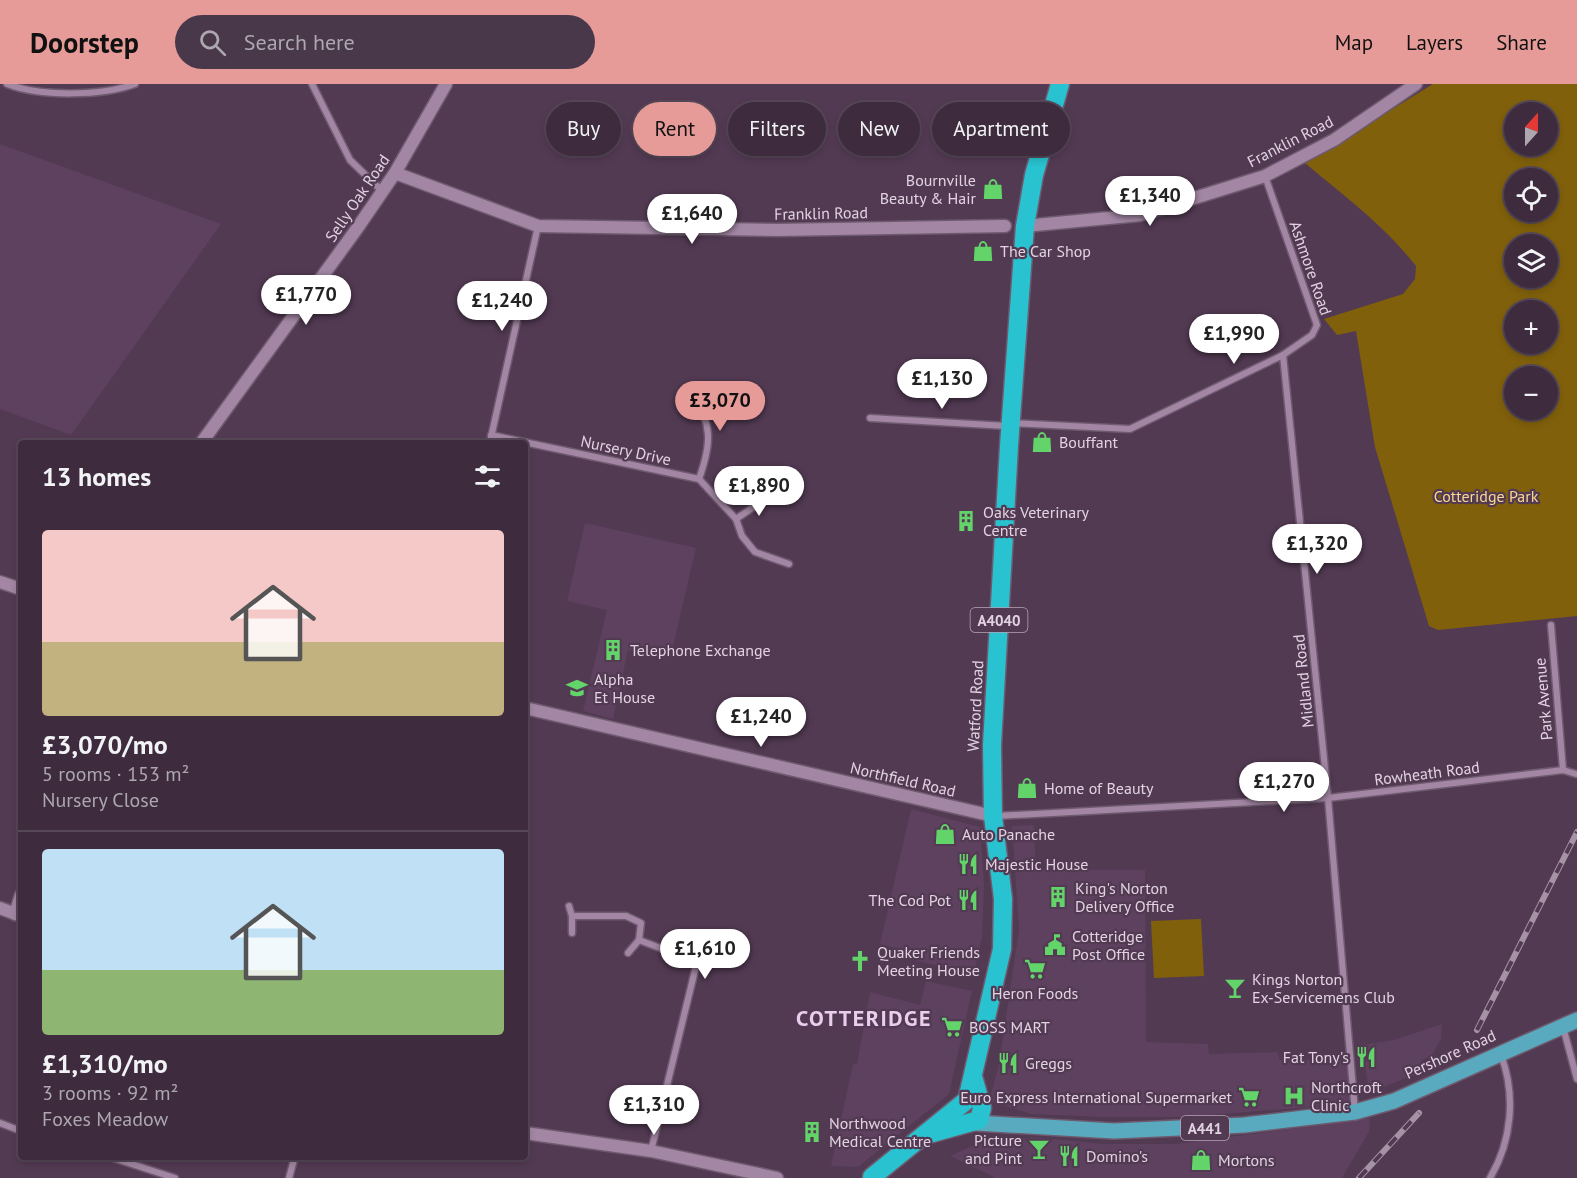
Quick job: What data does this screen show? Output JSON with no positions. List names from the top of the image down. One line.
{"streets":{"highway":["A4040","Watford Road"],"main road":["Pershore Road","A441"],"street":["Franklin Road","Selly Oak Road","Ashmore Road","Nursery Drive","Midland Road","Park Avenue","Rowheath Road","Northfield Road"]},"crossings":[["Franklin Road","Selly Oak Road"],["Franklin Road","Ashmore Road"],["Franklin Road","A4040"],["Franklin Road","Watford Road"],["Ashmore Road","Midland Road"],["Ashmore Road","Watford Road"],["A4040","Watford Road"],["Midland Road","Rowheath Road"],["Midland Road","Pershore Road"],["Park Avenue","Rowheath Road"],["Watford Road","Rowheath Road"],["Watford Road","Northfield Road"],["Watford Road","Pershore Road"],["Rowheath Road","Northfield Road"]],"districts":["COTTERIDGE"],"parks":["Cotteridge Park"],"places":{"shop":["Bournville Beauty & Hair","The Car Shop","Bouffant","Home of Beauty","Auto Panache","Mortons"],"building":["Oaks Veterinary Centre","Telephone Exchange","King's Norton Delivery Office","Northwood Medical Centre"],"school or university":["Alpha Et House"],"restaurant":["Majestic House","The Cod Pot","Fat Tony's","Greggs","Domino's"],"public building":["Cotteridge Post Office"],"church":["Quaker Friends Meeting House"],"supermarket":["Heron Foods","BOSS MART","Euro Express International Supermarket"],"bar":["Kings Norton Ex-Servicemens Club","Picture and Pint"],"hospital":["Northcroft Clinic"]},"north":"top","page":{"header":"Doorstep","search":"Search here","nav":["Map","Layers","Share"],"map_buttons":["+","−"],"chip":["Buy","Rent","Filters","New","Apartment"],"price":["£1,340","£1,640","£1,770","£1,240","£1,990","£1,130","£3,070","£1,890","£1,320","£1,240","£1,270","£1,610","£1,310"],"heading":"13 homes","list":[{"name":"£3,070/mo","note":"5 rooms · 153 m² · Nursery Close"},{"name":"£1,310/mo","note":"3 rooms · 92 m² · Foxes Meadow"}]}}
